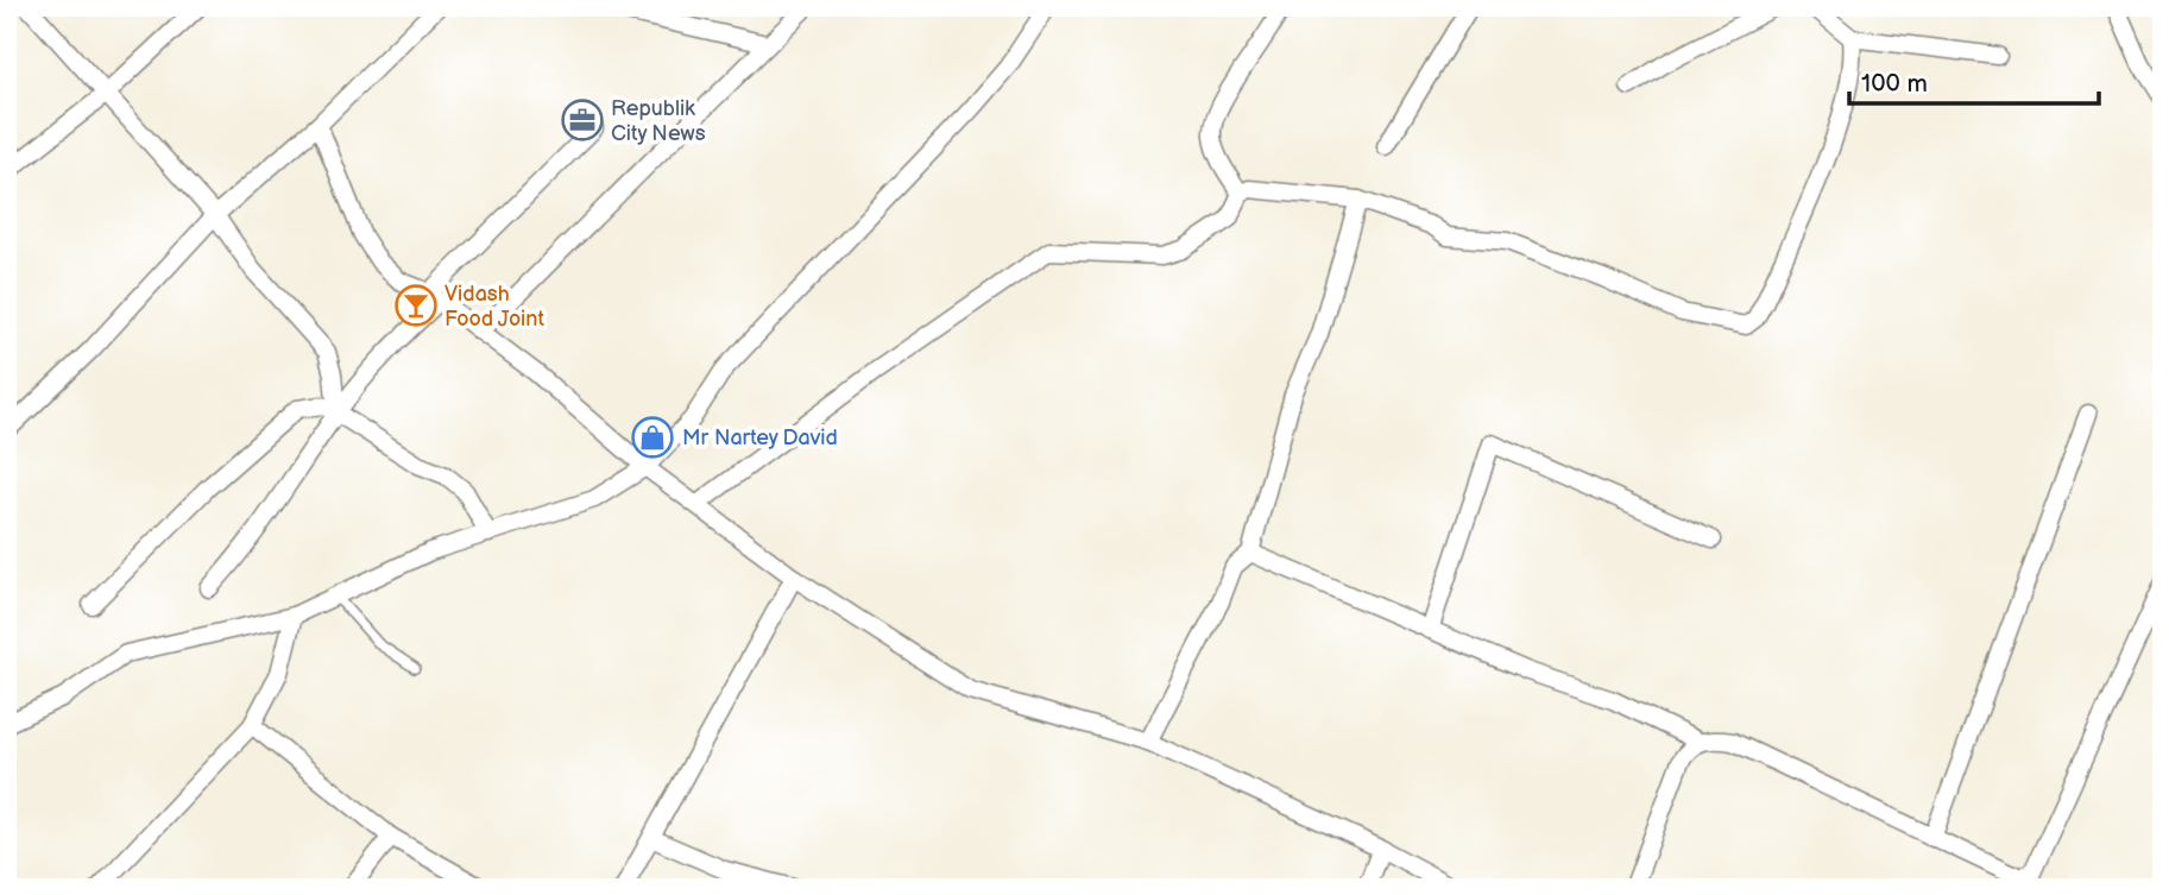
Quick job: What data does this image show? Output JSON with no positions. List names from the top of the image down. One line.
{"places":{"office":["Republik City News"],"bar":["Vidash Food Joint"],"shop":["Mr Nartey David"]},"scale_bar":"100 m"}
